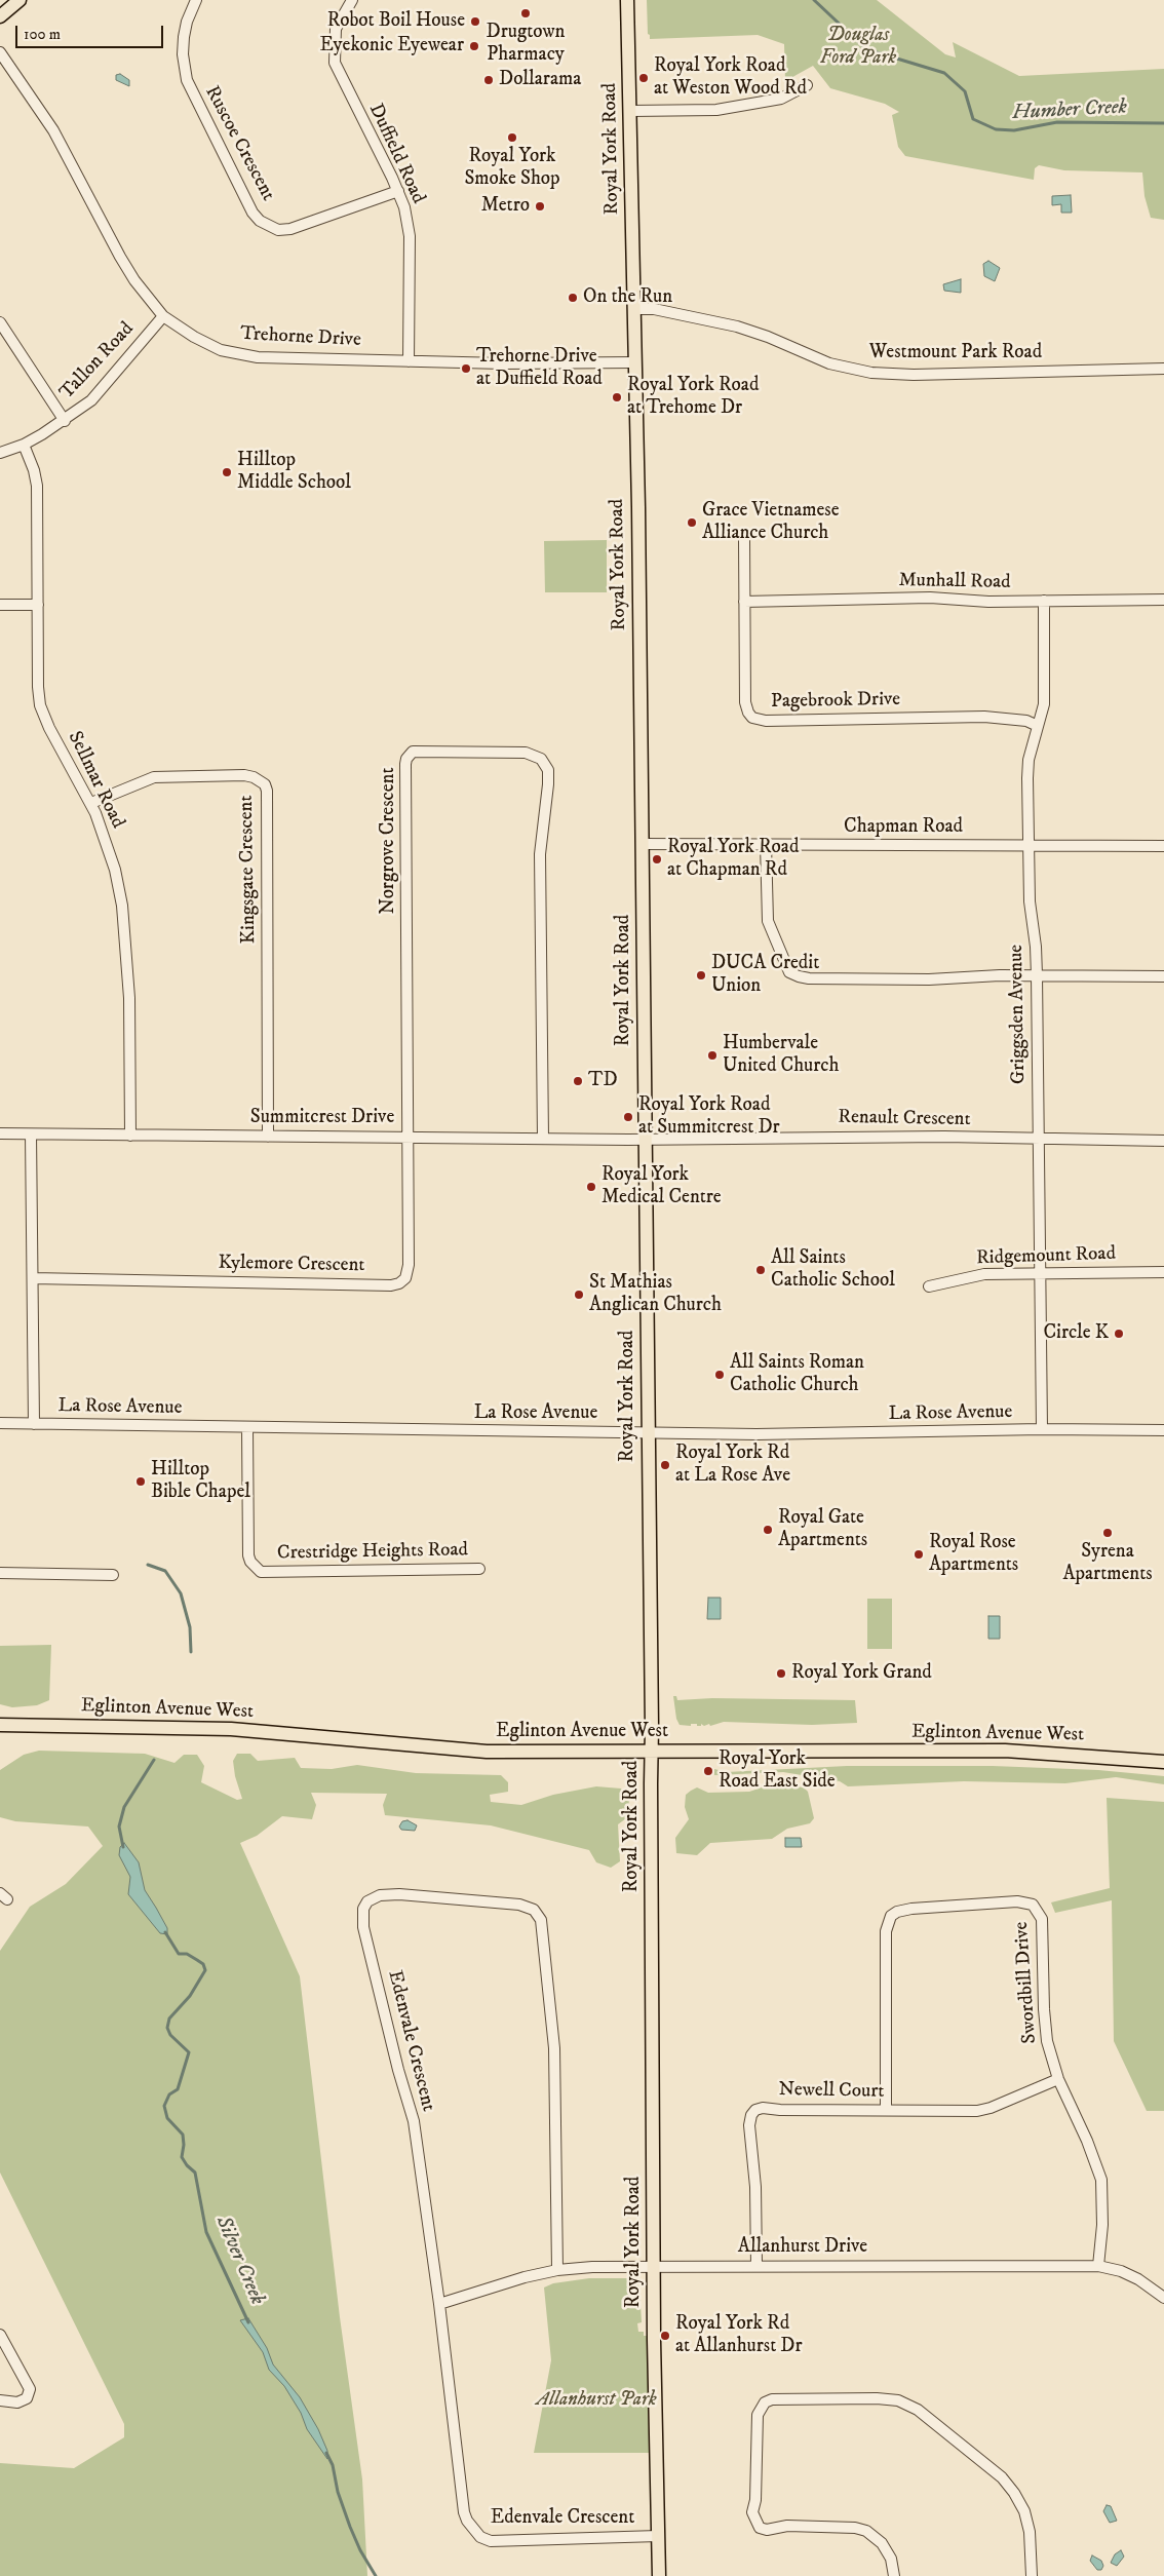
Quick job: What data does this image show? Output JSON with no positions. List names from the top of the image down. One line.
{"streets":{"main road":["Royal York Road","Eglinton Avenue West"],"street":["Ruscoe Crescent","Duffield Road","Trehorne Drive","Westmount Park Road","Tallon Road","Munhall Road","Pagebrook Drive","Sellmar Road","Chapman Road","Norgrove Crescent","Kingsgate Crescent","Griggsden Avenue","Summitcrest Drive","Renault Crescent","Ridgemount Road","Kylemore Crescent","La Rose Avenue","Crestridge Heights Road","Swordbill Drive","Edenvale Crescent","Newell Court","Allanhurst Drive"]},"crossings":[["Ruscoe Crescent","Duffield Road"],["Royal York Road","Trehorne Drive"],["Royal York Road","Westmount Park Road"],["Royal York Road","Chapman Road"],["Royal York Road","Summitcrest Drive"],["Royal York Road","Renault Crescent"],["Royal York Road","La Rose Avenue"],["Royal York Road","Eglinton Avenue West"],["Royal York Road","Edenvale Crescent"],["Royal York Road","Allanhurst Drive"],["Duffield Road","Trehorne Drive"],["Trehorne Drive","Tallon Road"],["Tallon Road","Sellmar Road"],["Munhall Road","Pagebrook Drive"],["Munhall Road","Griggsden Avenue"],["Pagebrook Drive","Griggsden Avenue"],["Sellmar Road","Kingsgate Crescent"],["Sellmar Road","Summitcrest Drive"],["Chapman Road","Griggsden Avenue"],["Norgrove Crescent","Summitcrest Drive"],["Norgrove Crescent","Kylemore Crescent"],["Kingsgate Crescent","Summitcrest Drive"],["Griggsden Avenue","Renault Crescent"],["Griggsden Avenue","Ridgemount Road"],["Griggsden Avenue","La Rose Avenue"],["Summitcrest Drive","Renault Crescent"],["Summitcrest Drive","Kylemore Crescent"],["La Rose Avenue","Crestridge Heights Road"],["Swordbill Drive","Newell Court"],["Swordbill Drive","Allanhurst Drive"],["Edenvale Crescent","Allanhurst Drive"],["Newell Court","Allanhurst Drive"]],"water":["Humber Creek","Silver Creek"],"parks":["Douglas Ford Park","Allanhurst Park"],"places":["Drugtown Pharmacy","Robot Boil House","Eyekonic Eyewear","Royal York Road at Weston Wood Rd","Dollarama","Royal York Smoke Shop","Metro","On the Run","Trehorne Drive at Duffield Road","Royal York Road at Trehome Dr","Hilltop Middle School","Grace Vietnamese Alliance Church","Royal York Road at Chapman Rd","DUCA Credit Union","Humbervale United Church","TD","Royal York Road at Summitcrest Dr","Royal York Medical Centre","All Saints Catholic School","St Mathias Anglican Church","Circle K","All Saints Roman Catholic Church","Royal York Rd at La Rose Ave","Hilltop Bible Chapel","Royal Gate Apartments","Syrena Apartments","Royal Rose Apartments","Royal York Grand","Royal York Road East Side","Royal York Rd at Allanhurst Dr"],"scale_bar":"100 m"}
